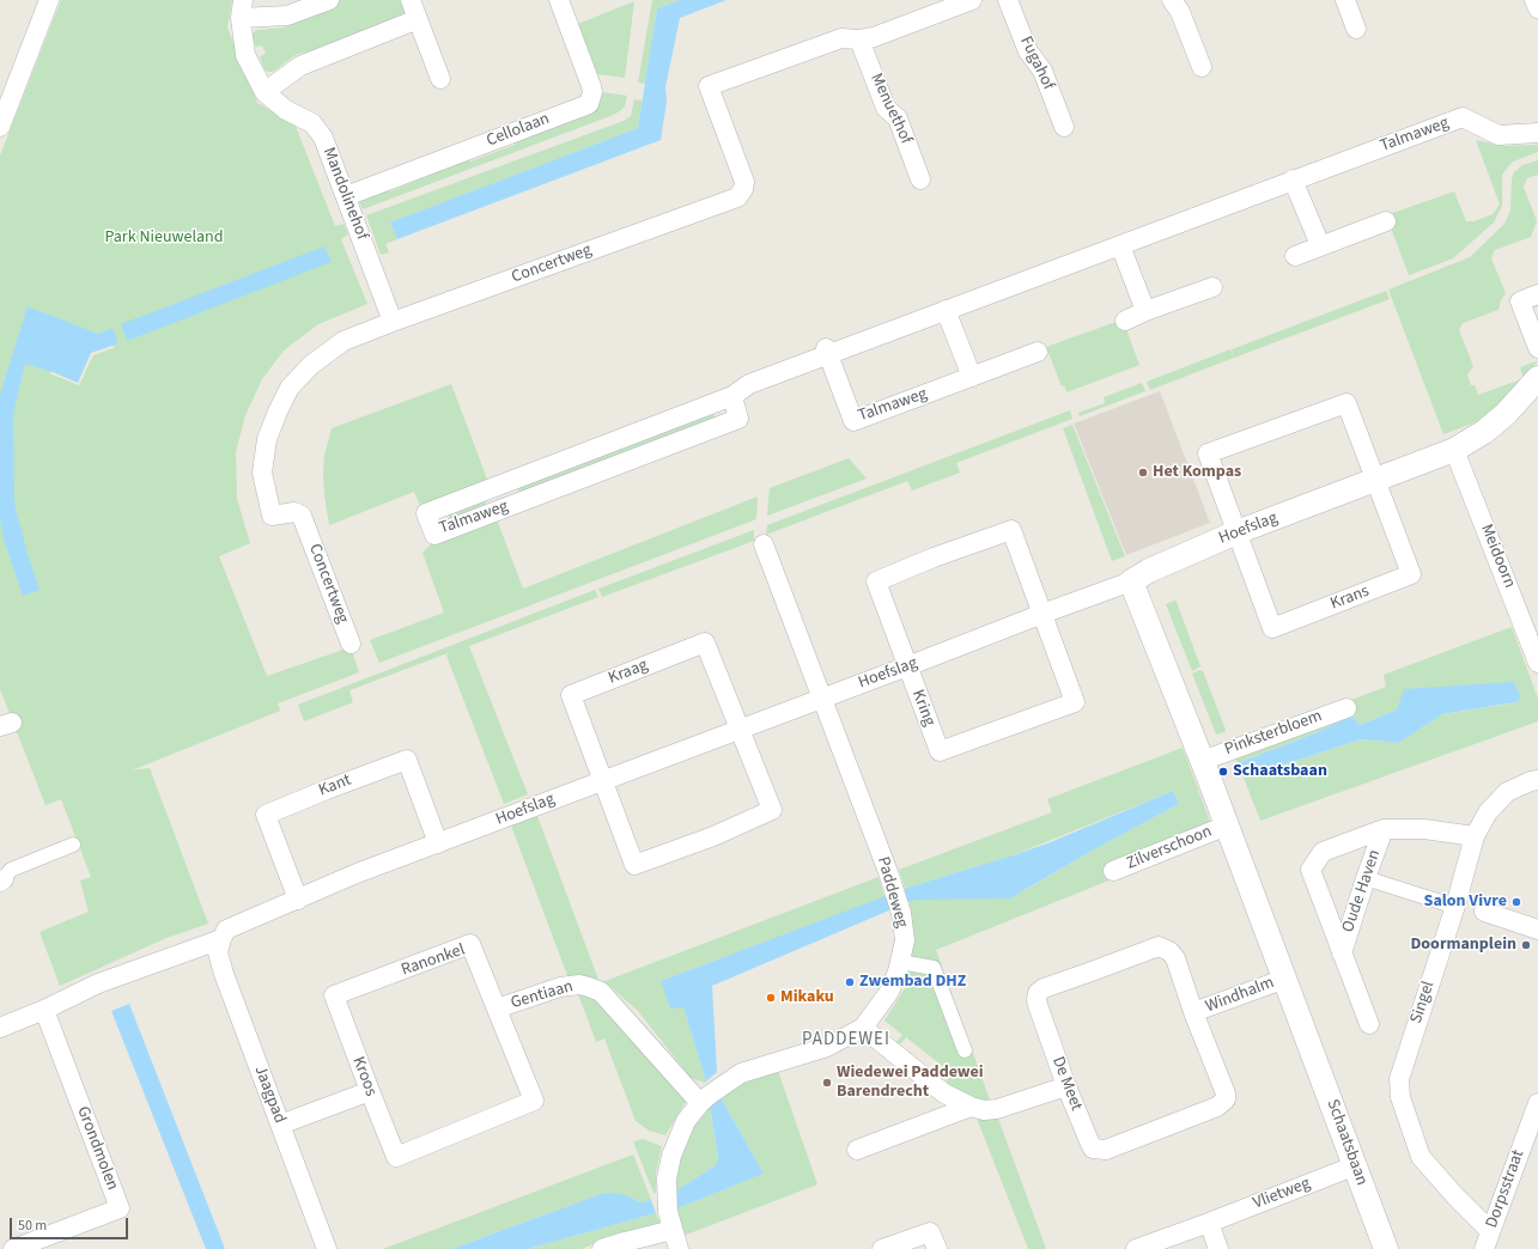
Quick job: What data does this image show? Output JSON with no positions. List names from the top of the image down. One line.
{"streets":{"street":["Fugahof","Menuethof","Cellolaan","Talmaweg","Mandolinehof","Concertweg","Hoefslag","Meidoorn","Krans","Kraag","Kring","Pinksterbloem","Kant","Zilverschoon","Oude Haven","Paddeweg","Ranonkel","Gentiaan","Windhalm","Singel","Kroos","De Meet","Jaagpad","Schaatsbaan","Grondmolen","Dorpsstraat","Vlietweg"]},"crossings":[["Menuethof","Concertweg"],["Cellolaan","Mandolinehof"],["Mandolinehof","Concertweg"],["Hoefslag","Meidoorn"],["Hoefslag","Krans"],["Hoefslag","Kraag"],["Hoefslag","Kring"],["Hoefslag","Kant"],["Hoefslag","Paddeweg"],["Hoefslag","Jaagpad"],["Hoefslag","Schaatsbaan"],["Pinksterbloem","Schaatsbaan"],["Zilverschoon","Schaatsbaan"],["Oude Haven","Singel"],["Paddeweg","Gentiaan"],["Ranonkel","Gentiaan"],["Ranonkel","Kroos"],["Gentiaan","Kroos"],["Windhalm","De Meet"],["Windhalm","Schaatsbaan"],["Singel","Dorpsstraat"],["Schaatsbaan","Vlietweg"]],"districts":["PADDEWEI"],"parks":["Park Nieuweland"],"places":["Het Kompas","Schaatsbaan","Salon Vivre","Doormanplein","Zwembad DHZ","Mikaku","Wiedewei Paddewei Barendrecht"],"scale_bar":"50 m"}
